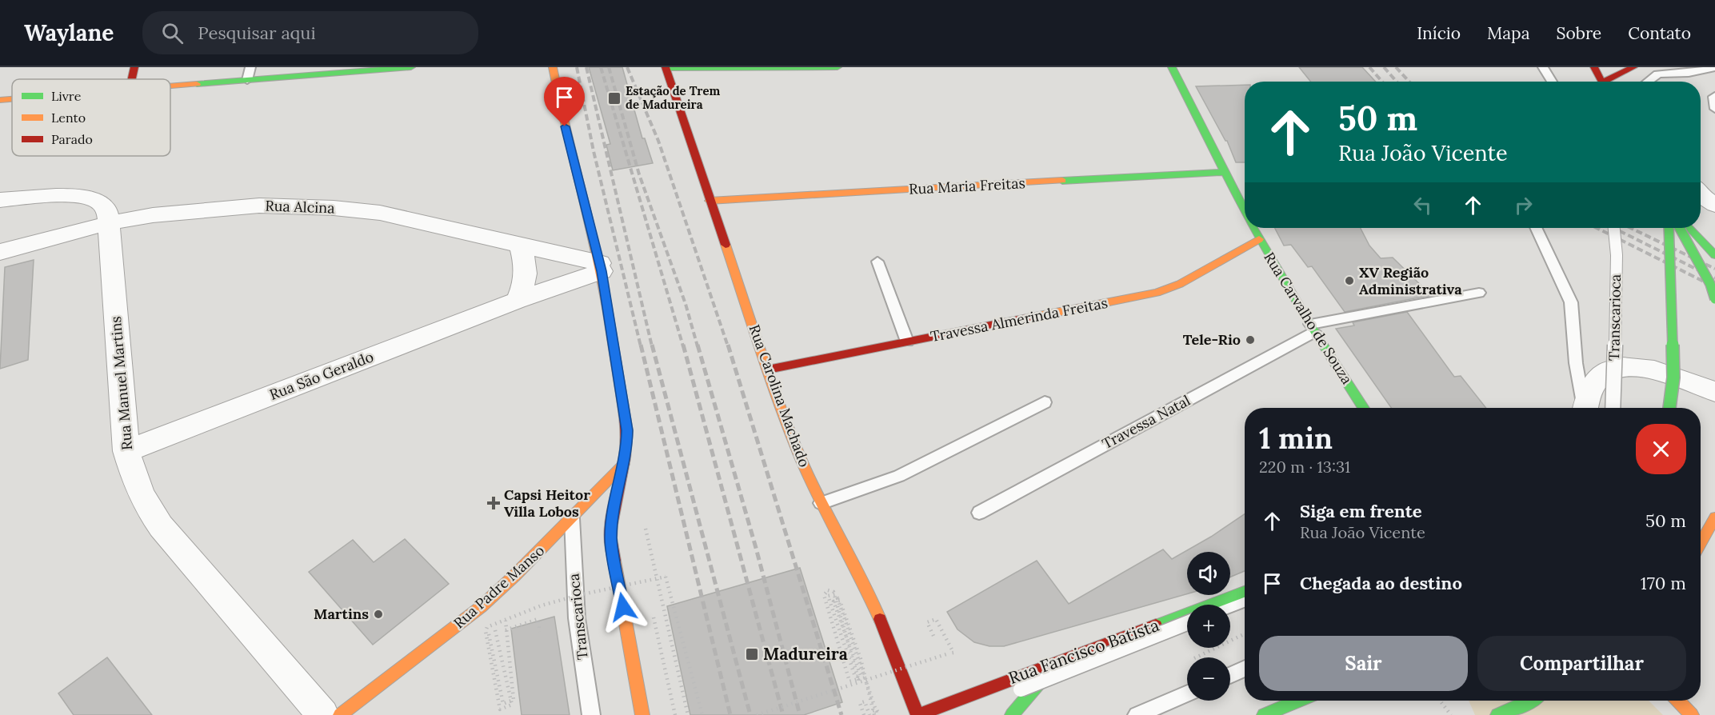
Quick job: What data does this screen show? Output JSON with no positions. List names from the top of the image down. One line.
{"streets":{"main road":["Rua Maria Freitas","Rua Carvalho de Souza","Travessa Almerinda Freitas","Rua Carolina Machado","Rua Padre Manso","Rua Fancisco Batista"],"street":["Rua Alcina","Rua São Geraldo","Rua Manuel Martins"],"lane":["Transcarioca","Travessa Natal"]},"crossings":[["Rua Maria Freitas","Rua Carvalho de Souza"],["Rua Maria Freitas","Rua Carolina Machado"],["Rua Alcina","Rua São Geraldo"],["Rua Alcina","Rua Manuel Martins"],["Transcarioca","Rua Padre Manso"],["Rua Carvalho de Souza","Travessa Almerinda Freitas"],["Rua Carvalho de Souza","Travessa Natal"],["Travessa Almerinda Freitas","Rua Carolina Machado"],["Rua São Geraldo","Rua Manuel Martins"],["Rua Carolina Machado","Rua Fancisco Batista"]],"places":{"transit":["Estação de Trem de Madureira","Madureira"],"other":["XV Região Administrativa","Tele-Rio","Martins"],"health":["Capsi Heitor Villa Lobos"]},"legend":["Livre","Lento","Parado"],"page":{"header":"Waylane","search":"Pesquisar aqui","nav":["Início","Mapa","Sobre","Contato"],"turn":["50 m","Rua João Vicente"],"heading":["1 min","220 m · 13:31"],"list":[{"name":"Siga em frente","note":"Rua João Vicente","value":"50 m"},{"name":"Chegada ao destino","value":"170 m"}],"map_buttons":["+","−"],"buttons":["Sair","Compartilhar"]}}
